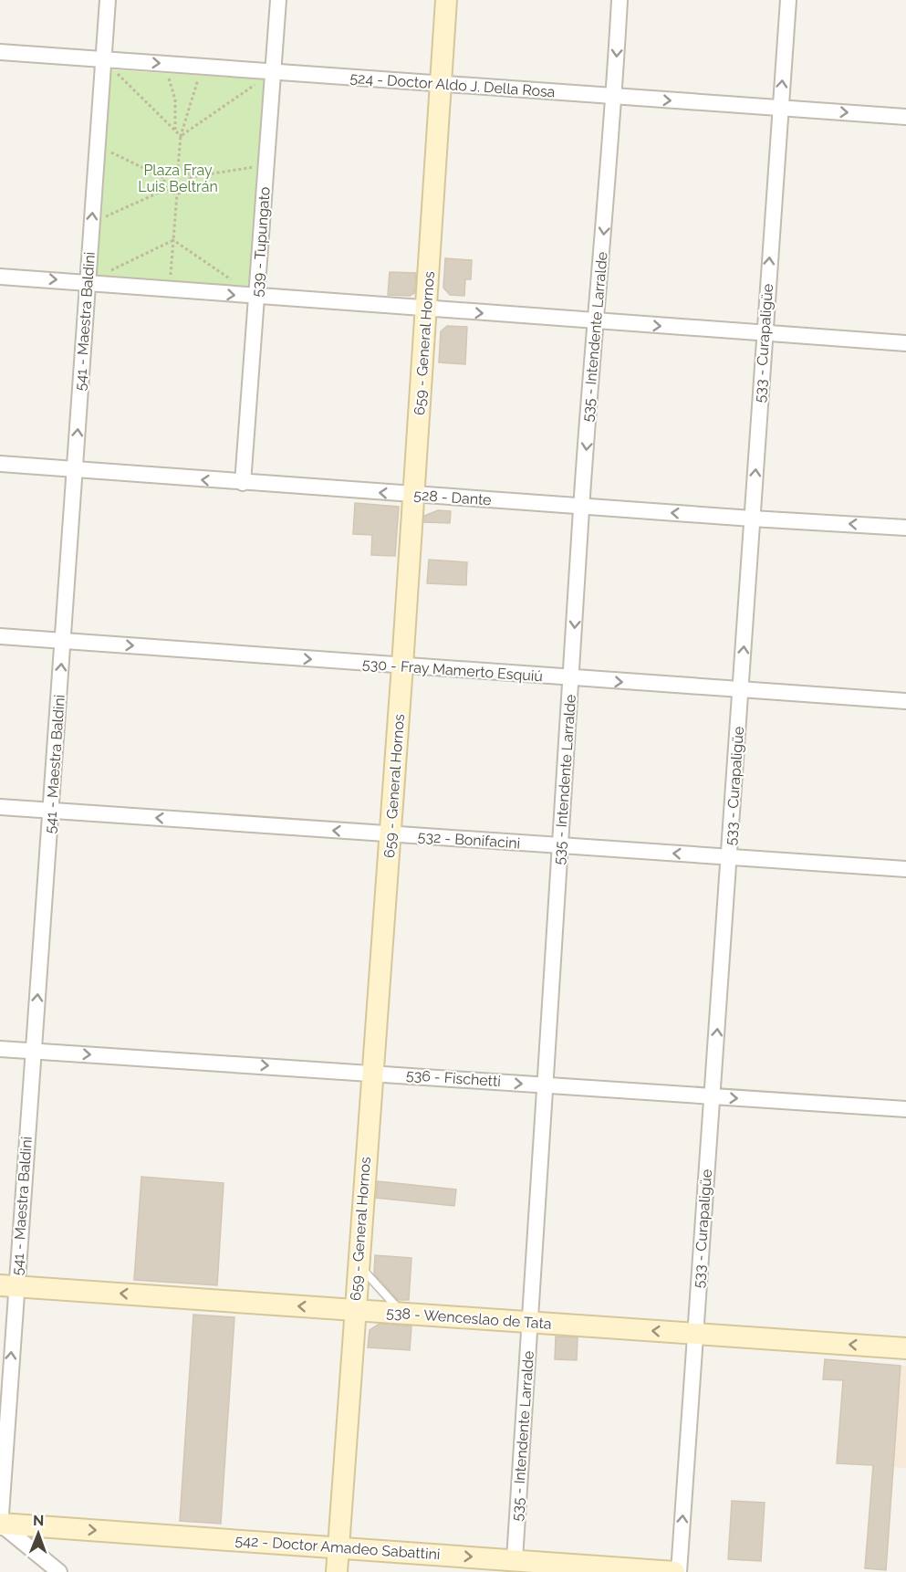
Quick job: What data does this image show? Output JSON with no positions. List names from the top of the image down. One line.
{"streets":{"street":["524 - Doctor Aldo J. Della Rosa","539 - Tupungato","541 - Maestra Baldini","535 - Intendente Larralde","659 - General Hornos","533 - Curapaligüe","528 - Dante","530 - Fray Mamerto Esquiú","532 - Bonifacini","536 - Fischetti","538 - Wenceslao de Tata","542 - Doctor Amadeo Sabattini"]},"crossings":[["524 - Doctor Aldo J. Della Rosa","539 - Tupungato"],["524 - Doctor Aldo J. Della Rosa","541 - Maestra Baldini"],["524 - Doctor Aldo J. Della Rosa","535 - Intendente Larralde"],["524 - Doctor Aldo J. Della Rosa","659 - General Hornos"],["524 - Doctor Aldo J. Della Rosa","533 - Curapaligüe"],["539 - Tupungato","528 - Dante"],["541 - Maestra Baldini","528 - Dante"],["541 - Maestra Baldini","530 - Fray Mamerto Esquiú"],["541 - Maestra Baldini","532 - Bonifacini"],["541 - Maestra Baldini","536 - Fischetti"],["541 - Maestra Baldini","538 - Wenceslao de Tata"],["541 - Maestra Baldini","542 - Doctor Amadeo Sabattini"],["535 - Intendente Larralde","528 - Dante"],["535 - Intendente Larralde","530 - Fray Mamerto Esquiú"],["535 - Intendente Larralde","532 - Bonifacini"],["535 - Intendente Larralde","536 - Fischetti"],["535 - Intendente Larralde","538 - Wenceslao de Tata"],["535 - Intendente Larralde","542 - Doctor Amadeo Sabattini"],["659 - General Hornos","528 - Dante"],["659 - General Hornos","530 - Fray Mamerto Esquiú"],["659 - General Hornos","532 - Bonifacini"],["659 - General Hornos","536 - Fischetti"],["659 - General Hornos","538 - Wenceslao de Tata"],["659 - General Hornos","542 - Doctor Amadeo Sabattini"],["533 - Curapaligüe","528 - Dante"],["533 - Curapaligüe","530 - Fray Mamerto Esquiú"],["533 - Curapaligüe","532 - Bonifacini"],["533 - Curapaligüe","536 - Fischetti"],["533 - Curapaligüe","538 - Wenceslao de Tata"]],"one_way":["524 - Doctor Aldo J. Della Rosa","541 - Maestra Baldini","535 - Intendente Larralde","533 - Curapaligüe","528 - Dante","530 - Fray Mamerto Esquiú","532 - Bonifacini","536 - Fischetti","538 - Wenceslao de Tata","542 - Doctor Amadeo Sabattini"],"parks":["Plaza Fray Luis Beltrán"],"north":"top"}
